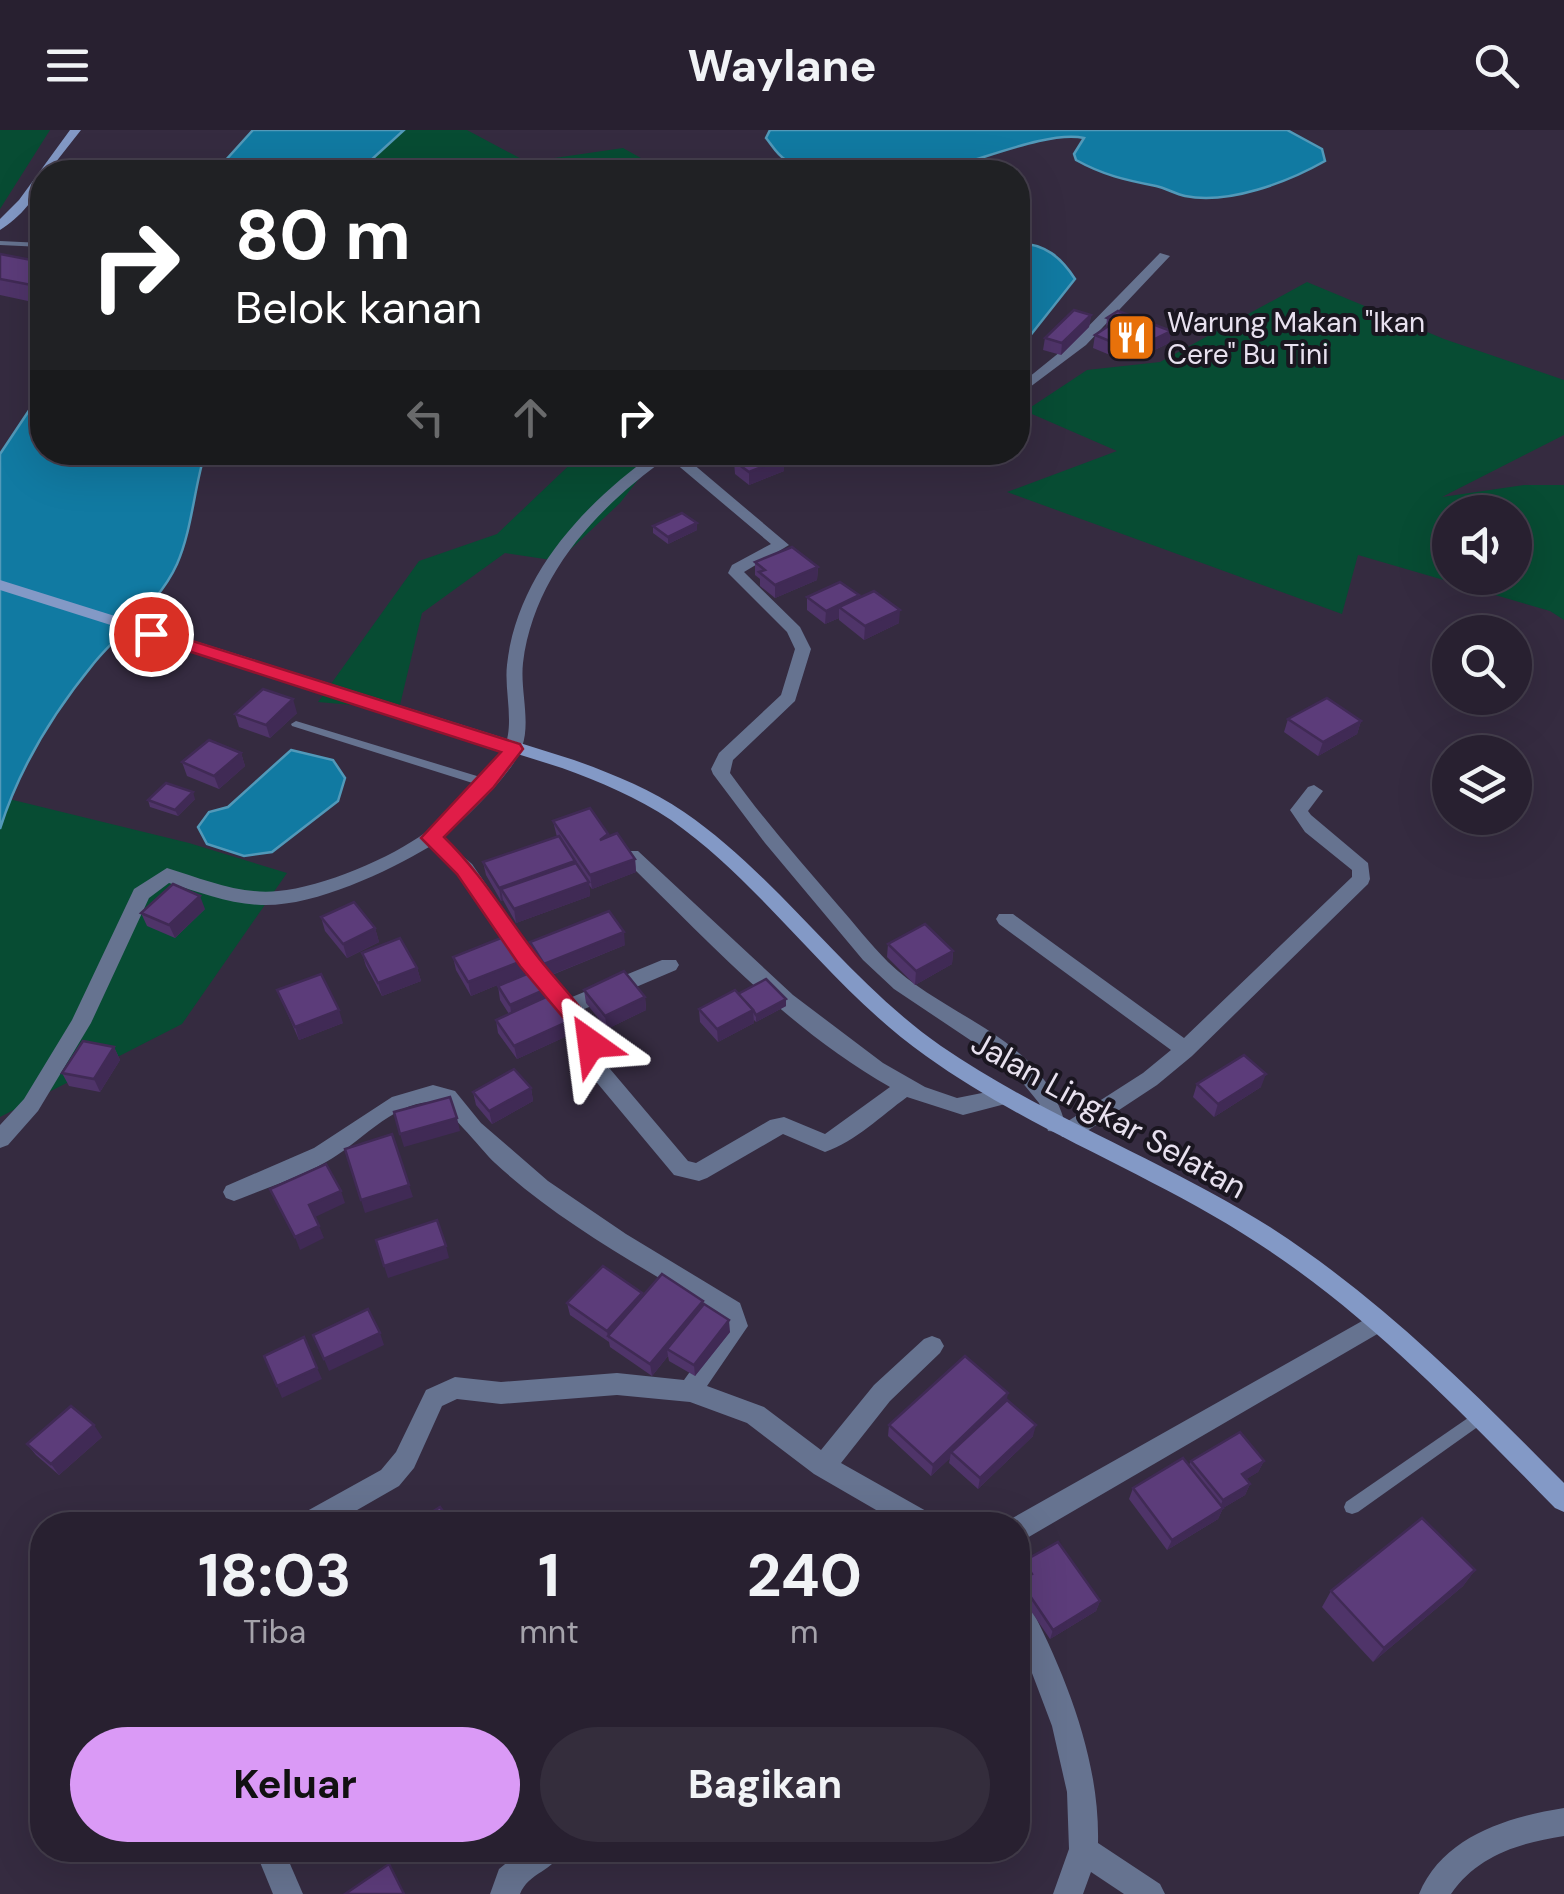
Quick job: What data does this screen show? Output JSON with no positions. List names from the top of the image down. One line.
{"streets":{"main road":["Jalan Lingkar Selatan"]},"places":{"restaurant":["Warung Makan \"Ikan Cere\" Bu Tini"]},"page":{"header":"Waylane","turn":["80 m","Belok kanan"],"eta":["18:03","Tiba","1","mnt","240","m"],"buttons":["Keluar","Bagikan"]}}
